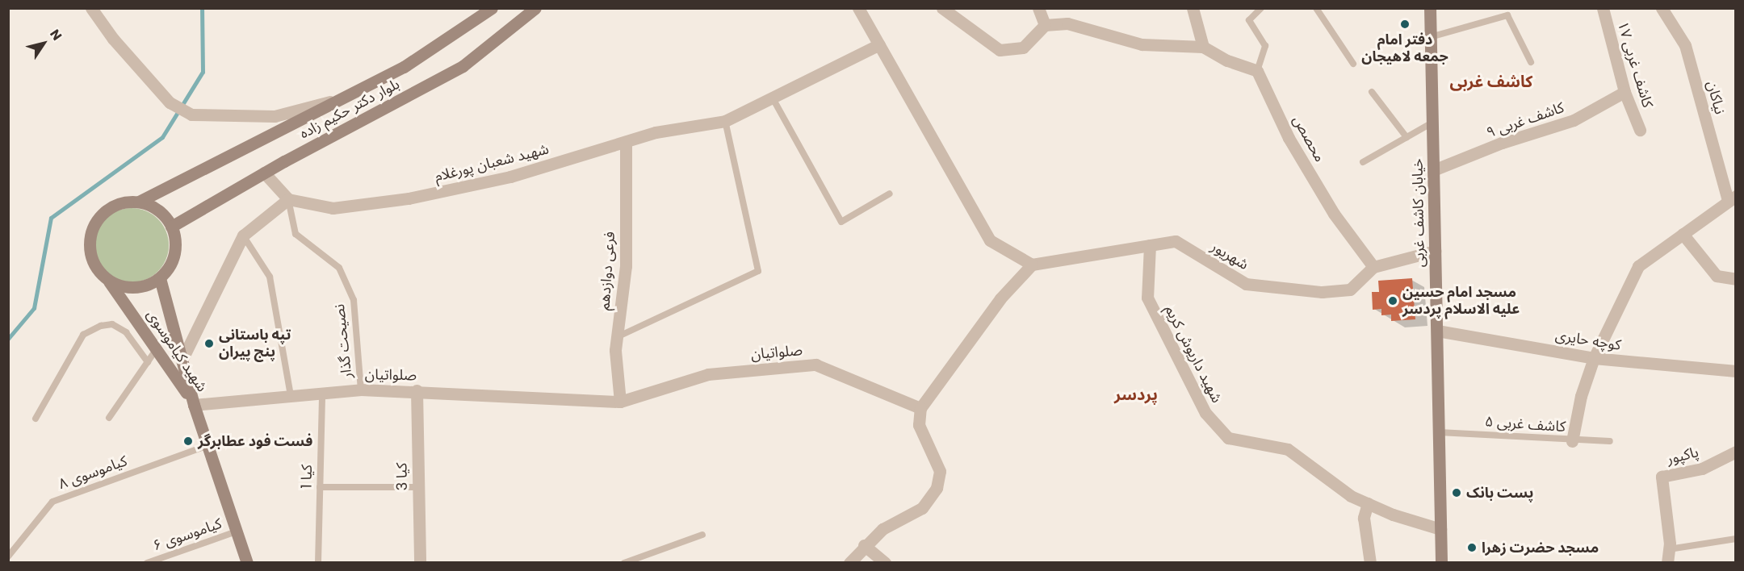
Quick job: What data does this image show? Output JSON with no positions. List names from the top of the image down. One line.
{"streets":{"main road":["بلوار دکتر حکیم زاده","خیابان کاشف غربی","شهید کیاموسوی"],"street":["کاشف غربی ۱۷","نیاکان","کاشف غربی ۹","محصص","شهید شعبان پورغلام","شهریور","فرعی دوازدهم","کوچه حایری","صلواتیان","شهید داریوش کریم","پاکپور","کیا 3"],"lane":["نصیحت گذار","کاشف غربی ۵","کیاموسوی ۸","کیا 1","کیاموسوی ۶"]},"crossings":[["کاشف غربی ۱۷","کاشف غربی ۹"],["بلوار دکتر حکیم زاده","شهید کیاموسوی"],["کاشف غربی ۹","خیابان کاشف غربی"],["محصص","شهریور"],["شهید شعبان پورغلام","فرعی دوازدهم"],["شهید شعبان پورغلام","نصیحت گذار"],["خیابان کاشف غربی","شهریور"],["خیابان کاشف غربی","کوچه حایری"],["خیابان کاشف غربی","شهید داریوش کریم"],["خیابان کاشف غربی","کاشف غربی ۵"],["شهریور","شهید داریوش کریم"],["فرعی دوازدهم","صلواتیان"],["نصیحت گذار","صلواتیان"],["شهید کیاموسوی","صلواتیان"],["صلواتیان","کیا 1"],["صلواتیان","کیا 3"]],"districts":["کاشف غربی","پردسر"],"places":["دفتر امام جمعه لاهیجان","مسجد امام حسین علیه الاسلام پردسر","تپه باستانی پنج پیران","فست فود عطابرگر","پست بانک","مسجد حضرت زهرا"],"north":"top right"}
